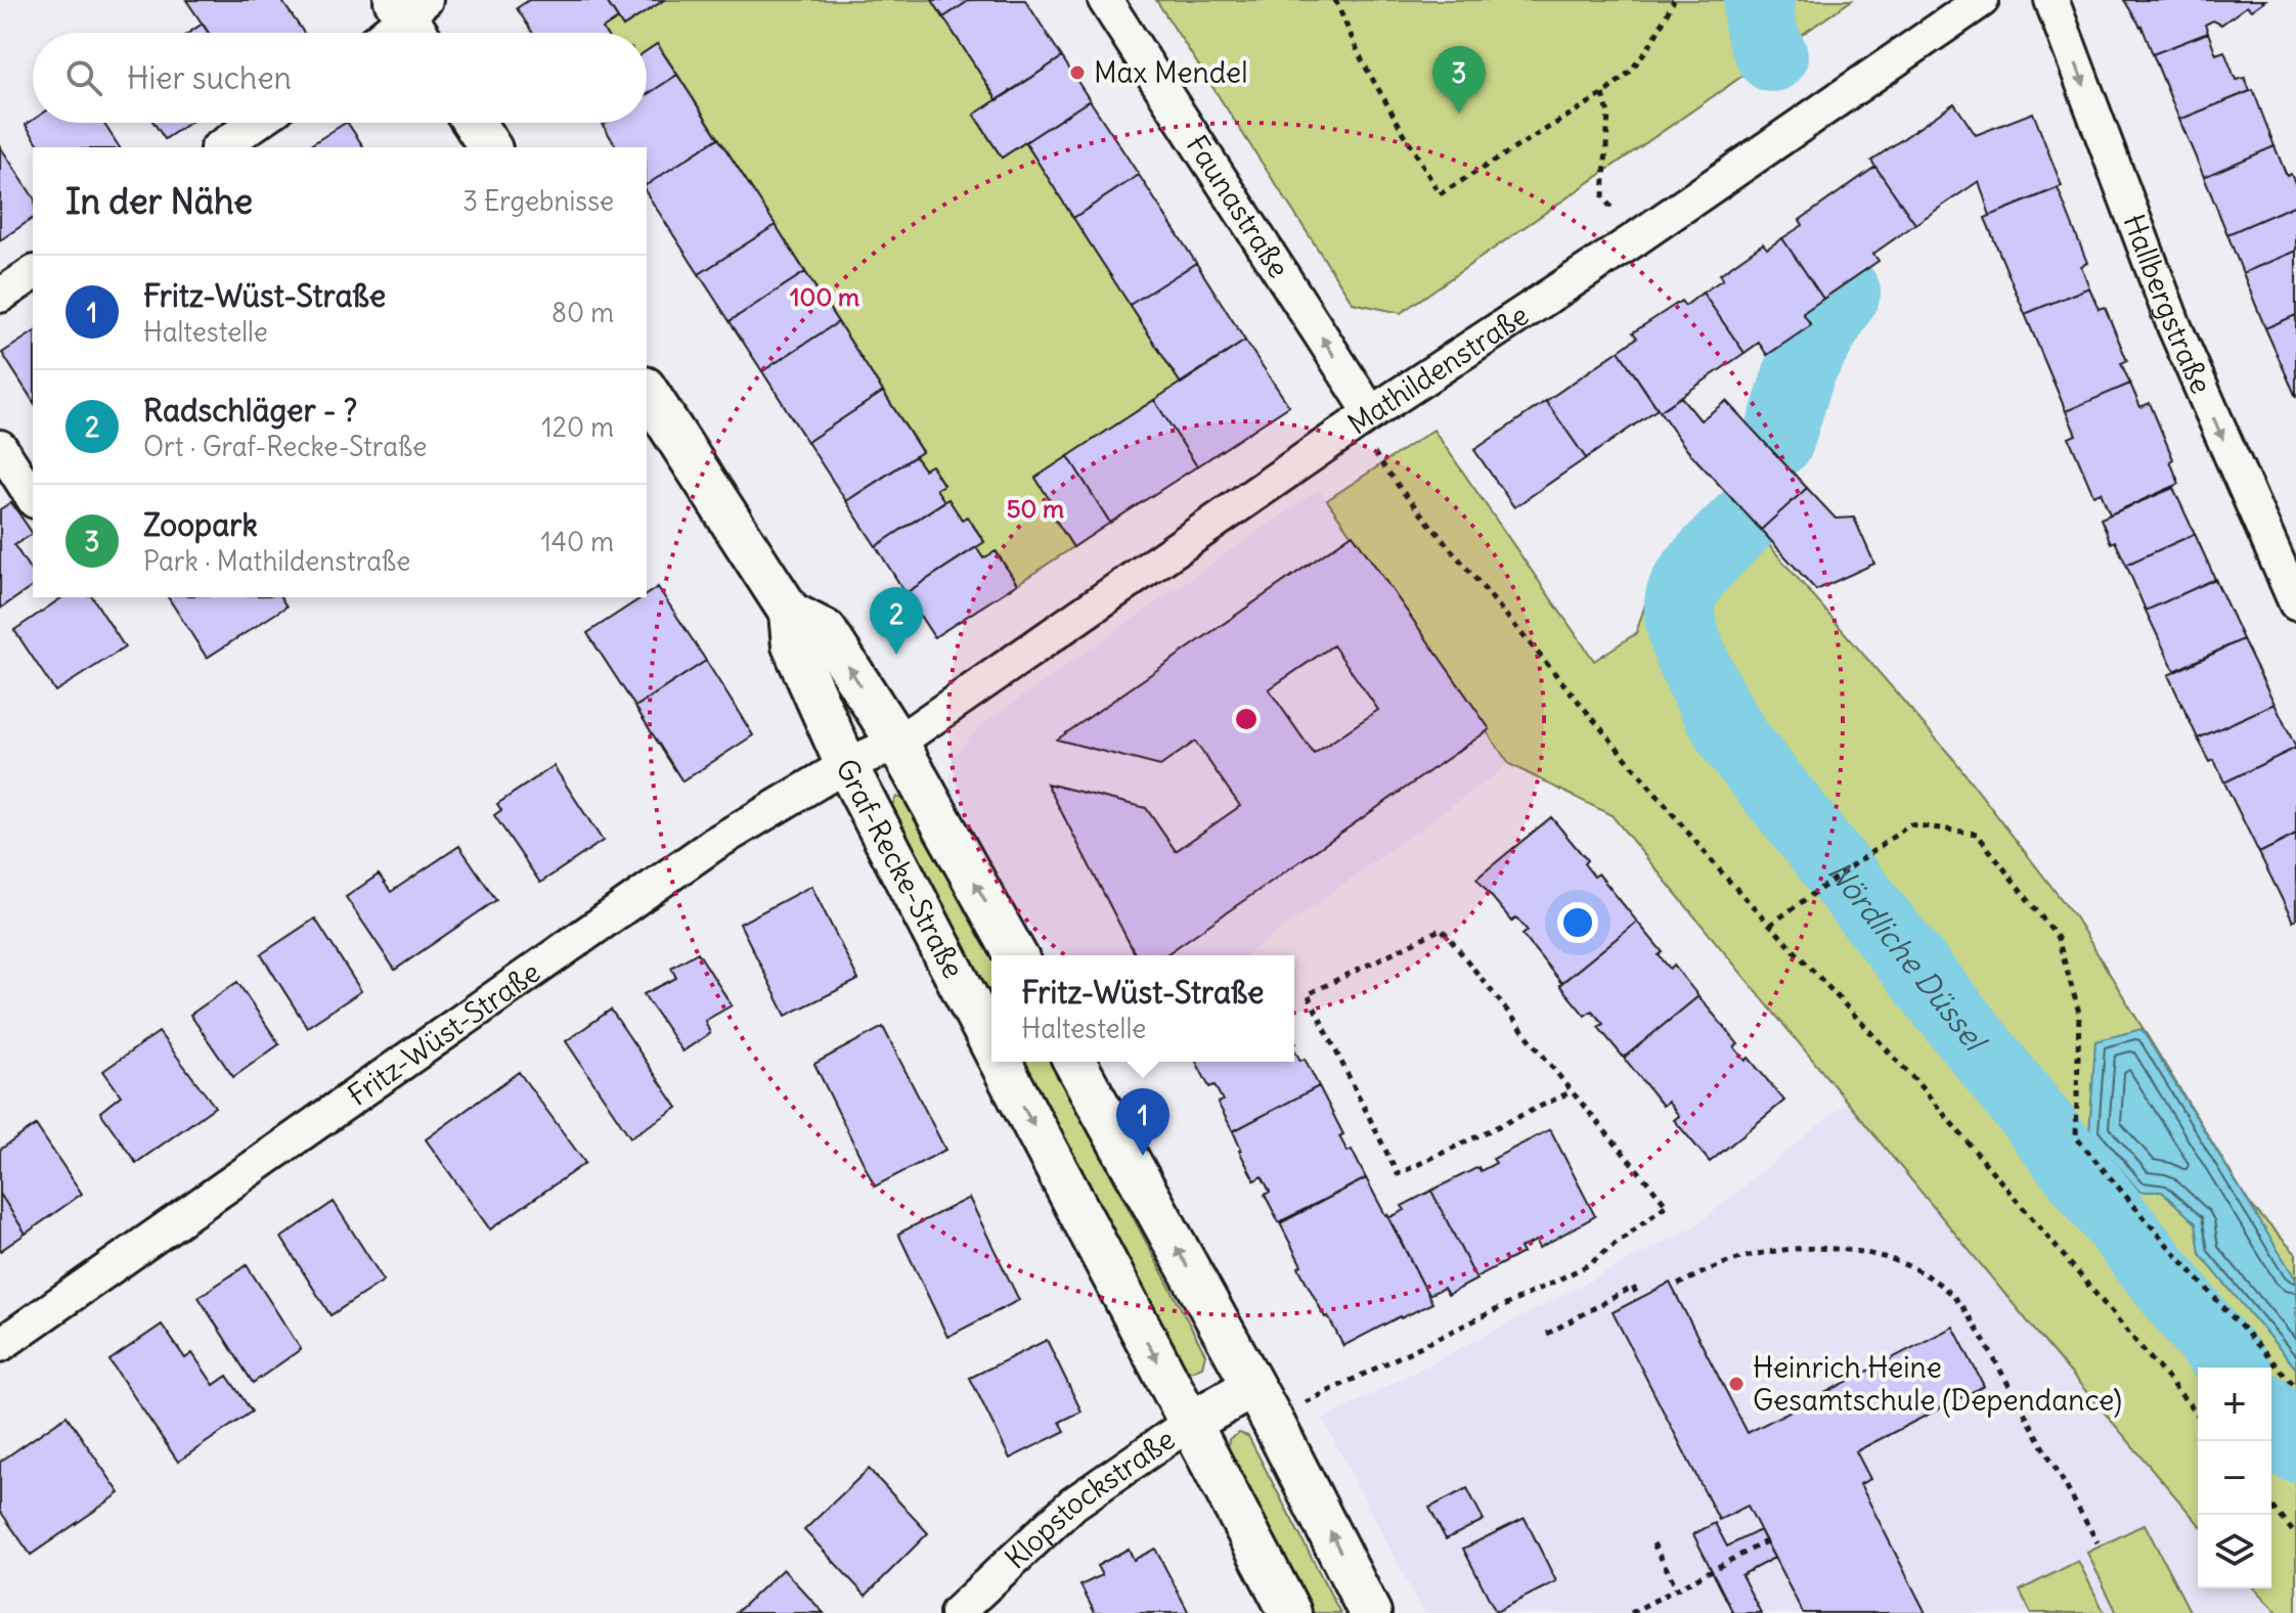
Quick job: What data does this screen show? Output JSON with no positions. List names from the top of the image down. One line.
{"streets":{"street":["Faunastraße","Hallbergstraße","Mathildenstraße","Graf-Recke-Straße","Fritz-Wüst-Straße","Klopstockstraße"]},"crossings":[["Faunastraße","Mathildenstraße"],["Mathildenstraße","Graf-Recke-Straße"],["Mathildenstraße","Fritz-Wüst-Straße"],["Graf-Recke-Straße","Fritz-Wüst-Straße"],["Graf-Recke-Straße","Klopstockstraße"]],"one_way":["Faunastraße","Hallbergstraße"],"water":["Nördliche Düssel"],"places":["Max Mendel","Heinrich Heine Gesamtschule (Dependance)"],"page":{"search":"Hier suchen","pins":["3","2","1"],"heading":["In der Nähe","3 Ergebnisse"],"list":[{"mark":"1","name":"Fritz-Wüst-Straße","note":"Haltestelle","value":"80 m"},{"mark":"2","name":"Radschläger - ?","note":"Ort · Graf-Recke-Straße","value":"120 m"},{"mark":"3","name":"Zoopark","note":"Park · Mathildenstraße","value":"140 m"}],"popup":["Fritz-Wüst-Straße","Haltestelle"],"map_buttons":["+","−"]},"rings":["100 m","50 m"]}
